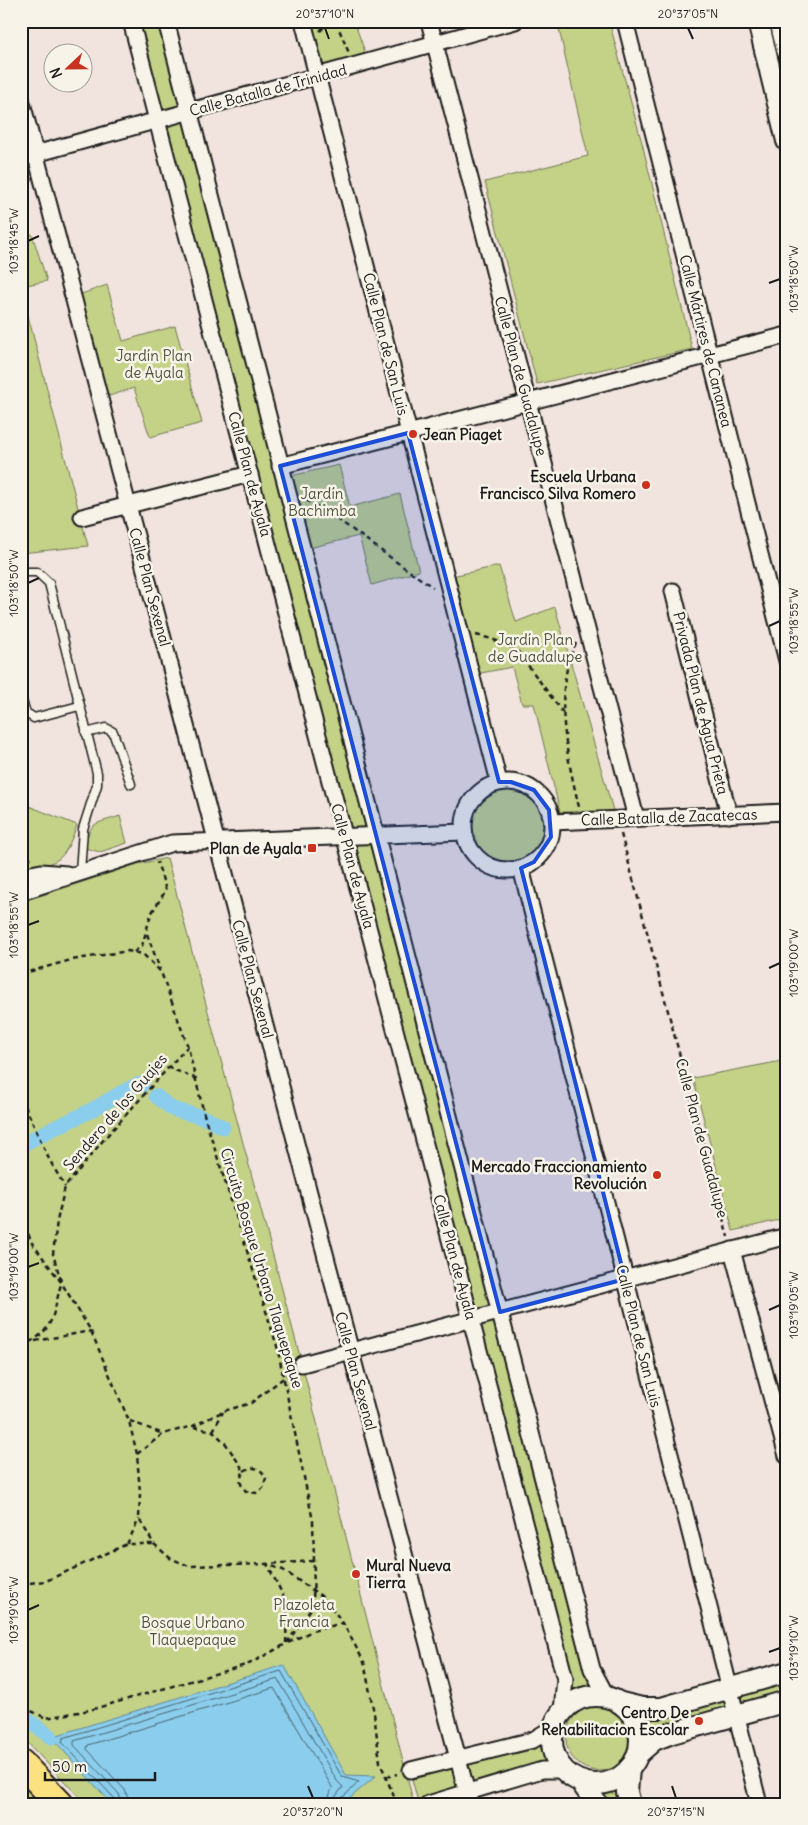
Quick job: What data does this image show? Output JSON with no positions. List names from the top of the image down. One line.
{"streets":{"street":["Calle Batalla de Trinidad","Calle Mártires de Cananea","Calle Plan de San Luis","Calle Plan de Guadalupe","Calle Plan de Ayala","Calle Plan Sexenal","Privada Plan de Agua Prieta","Calle Batalla de Zacatecas"],"path":["Sendero de los Guajes","Circuito Bosque Urbano Tlaquepaque"]},"crossings":[["Calle Batalla de Trinidad","Calle Plan de San Luis"],["Calle Batalla de Trinidad","Calle Plan de Guadalupe"],["Calle Batalla de Trinidad","Calle Plan de Ayala"],["Calle Batalla de Trinidad","Calle Plan Sexenal"],["Calle Plan de San Luis","Calle Batalla de Zacatecas"],["Calle Plan de Guadalupe","Calle Batalla de Zacatecas"],["Privada Plan de Agua Prieta","Calle Batalla de Zacatecas"],["Sendero de los Guajes","Circuito Bosque Urbano Tlaquepaque"]],"parks":["Jardín Plan de Ayala","Jardín Bachimba","Jardín Plan de Guadalupe","Plazoleta Francia","Bosque Urbano Tlaquepaque"],"places":{"other":["Jean Piaget","Escuela Urbana Francisco Silva Romero","Mercado Fraccionamiento Revolución","Mural Nueva Tierra","Centro De Rehabilitacion Escolar"],"transit":["Plan de Ayala"]},"scale_bar":"50 m","north":"left","coordinates":["20°37'10\"N","20°37'05\"N","103°18'45\"W","103°18'50\"W","103°18'55\"W","103°19'00\"W","103°19'05\"W","103°19'10\"W","20°37'20\"N","20°37'15\"N"]}
